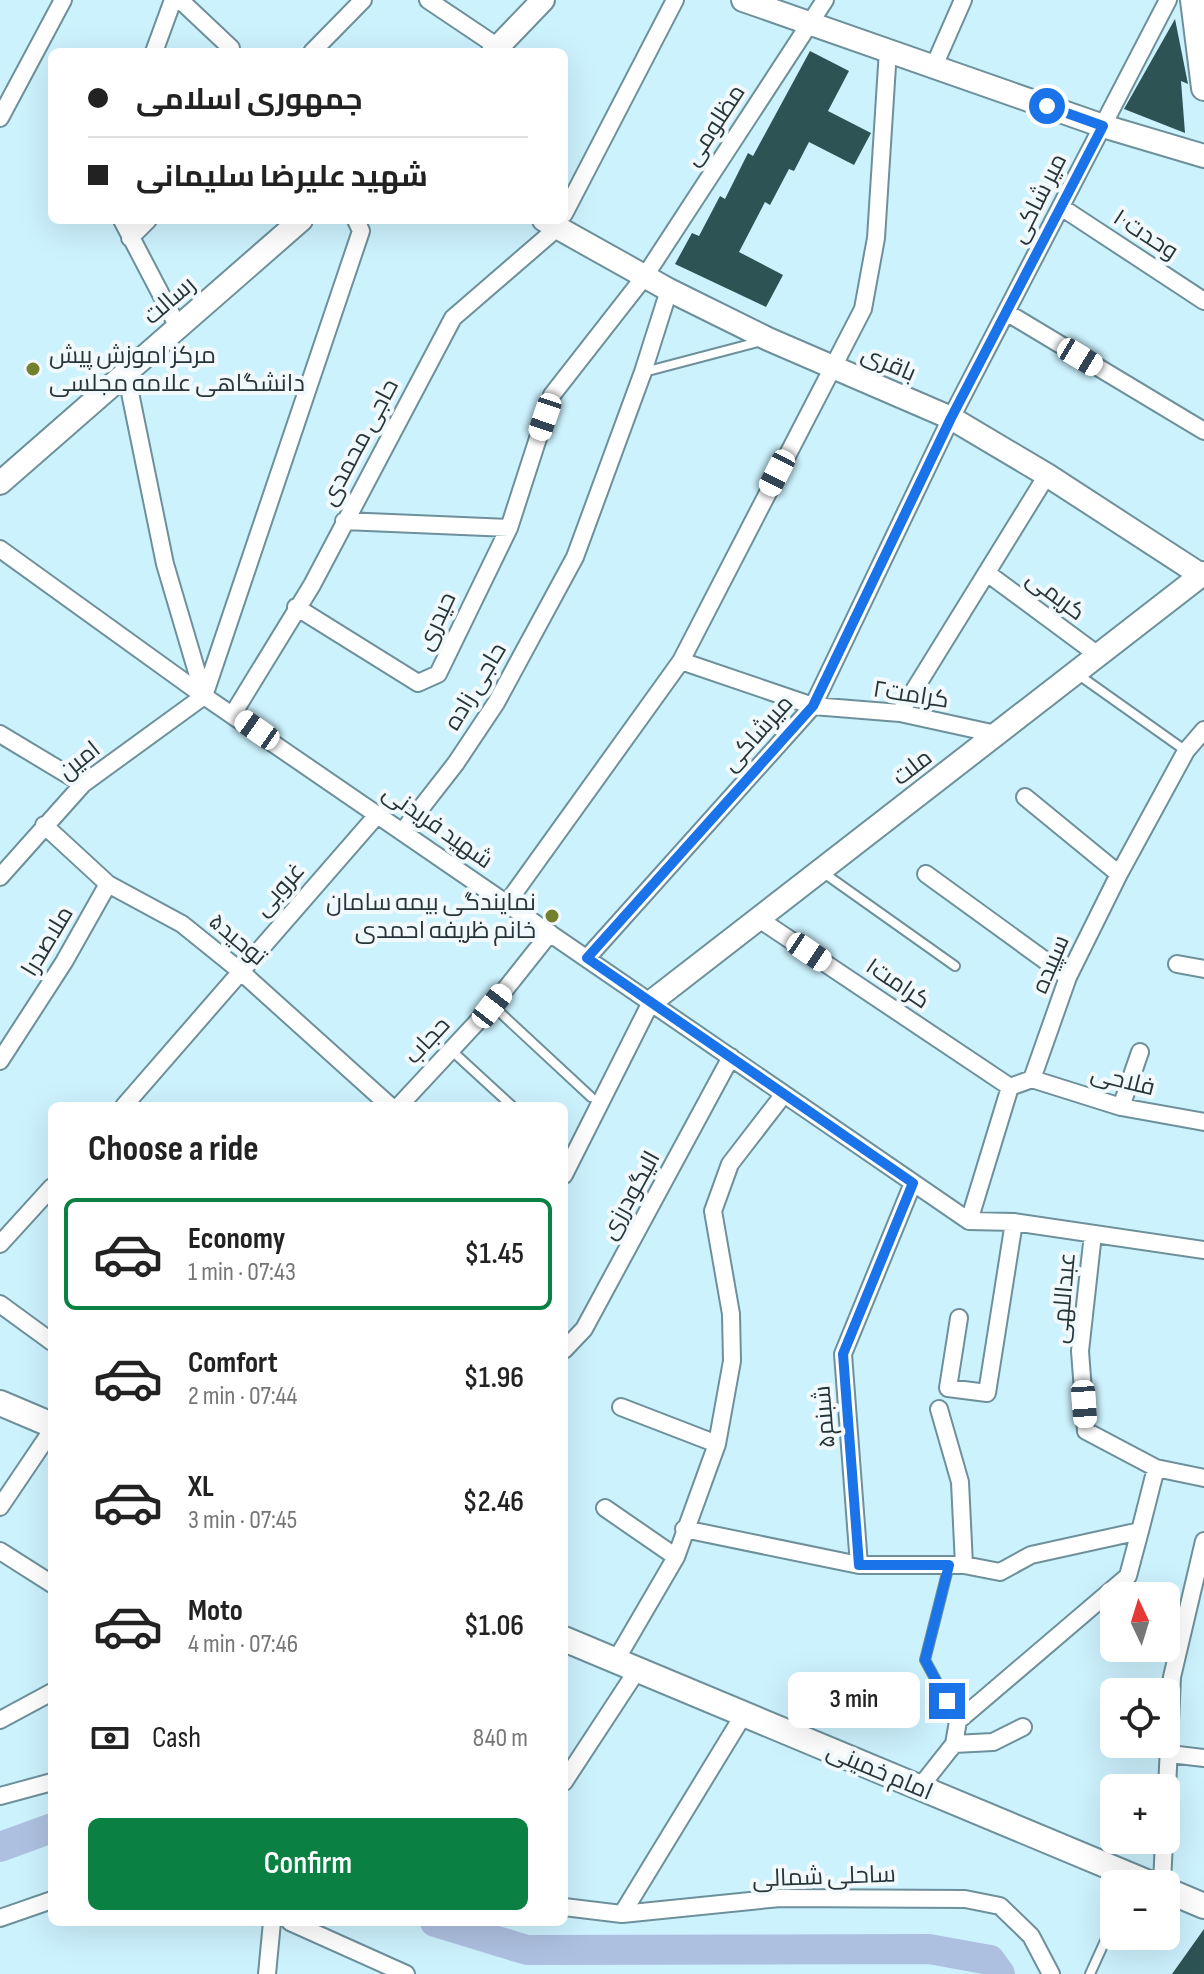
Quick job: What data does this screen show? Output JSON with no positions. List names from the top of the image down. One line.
{"streets":{"main road":["امام خمینی"],"street":["مظلومی","میر شاکی","وحدت۱۰","رسالت","باقری","حاجی محمدی","کریمی","حیدری","حاجی زاده","کرامت۲","میرشاکی","امین","ملت","شهید فریدنی","غروبی","توحید۵","ملاصدرا","سپیده","کرامت۱","حجاب","فلاحی","الیگودرزی","عبداللهی","شبنم۵","ساحلی شمالی"]},"crossings":[["مظلومی","باقری"],["مظلومی","حیدری"],["میر شاکی","وحدت۱۰"],["میر شاکی","باقری"],["میر شاکی","میرشاکی"],["باقری","حاجی زاده"],["باقری","میرشاکی"],["باقری","ملت"],["حاجی محمدی","حیدری"],["حاجی محمدی","شهید فریدنی"],["کریمی","ملت"],["حاجی زاده","شهید فریدنی"],["کرامت۲","میرشاکی"],["کرامت۲","ملت"],["میرشاکی","شهید فریدنی"],["امین","شهید فریدنی"],["امین","توحید۵"],["ملت","شهید فریدنی"],["ملت","کرامت۱"],["شهید فریدنی","غروبی"],["شهید فریدنی","حجاب"],["شهید فریدنی","الیگودرزی"],["شهید فریدنی","شبنم۵"],["غروبی","توحید۵"],["توحید۵","ملاصدرا"],["سپیده","فلاحی"]],"places":["مرکز اموزش پیش دانشگاهی علامه مجلسی","نمایندگی بیمه سامان خانم ظریفه احمدی"],"north":"top","page":{"banner":["جمهوری اسلامی","شهید علیرضا سلیمانی"],"heading":"Choose a ride","list":[{"name":"Economy","note":"1 min · 07:43","value":"$1.45"},{"name":"Comfort","note":"2 min · 07:44","value":"$1.96"},{"name":"XL","note":"3 min · 07:45","value":"$2.46"},{"name":"Moto","note":"4 min · 07:46","value":"$1.06"}],"map_buttons":["+","−"],"bubble":"3 min","pay":["Cash","840 m"],"buttons":"Confirm"}}
